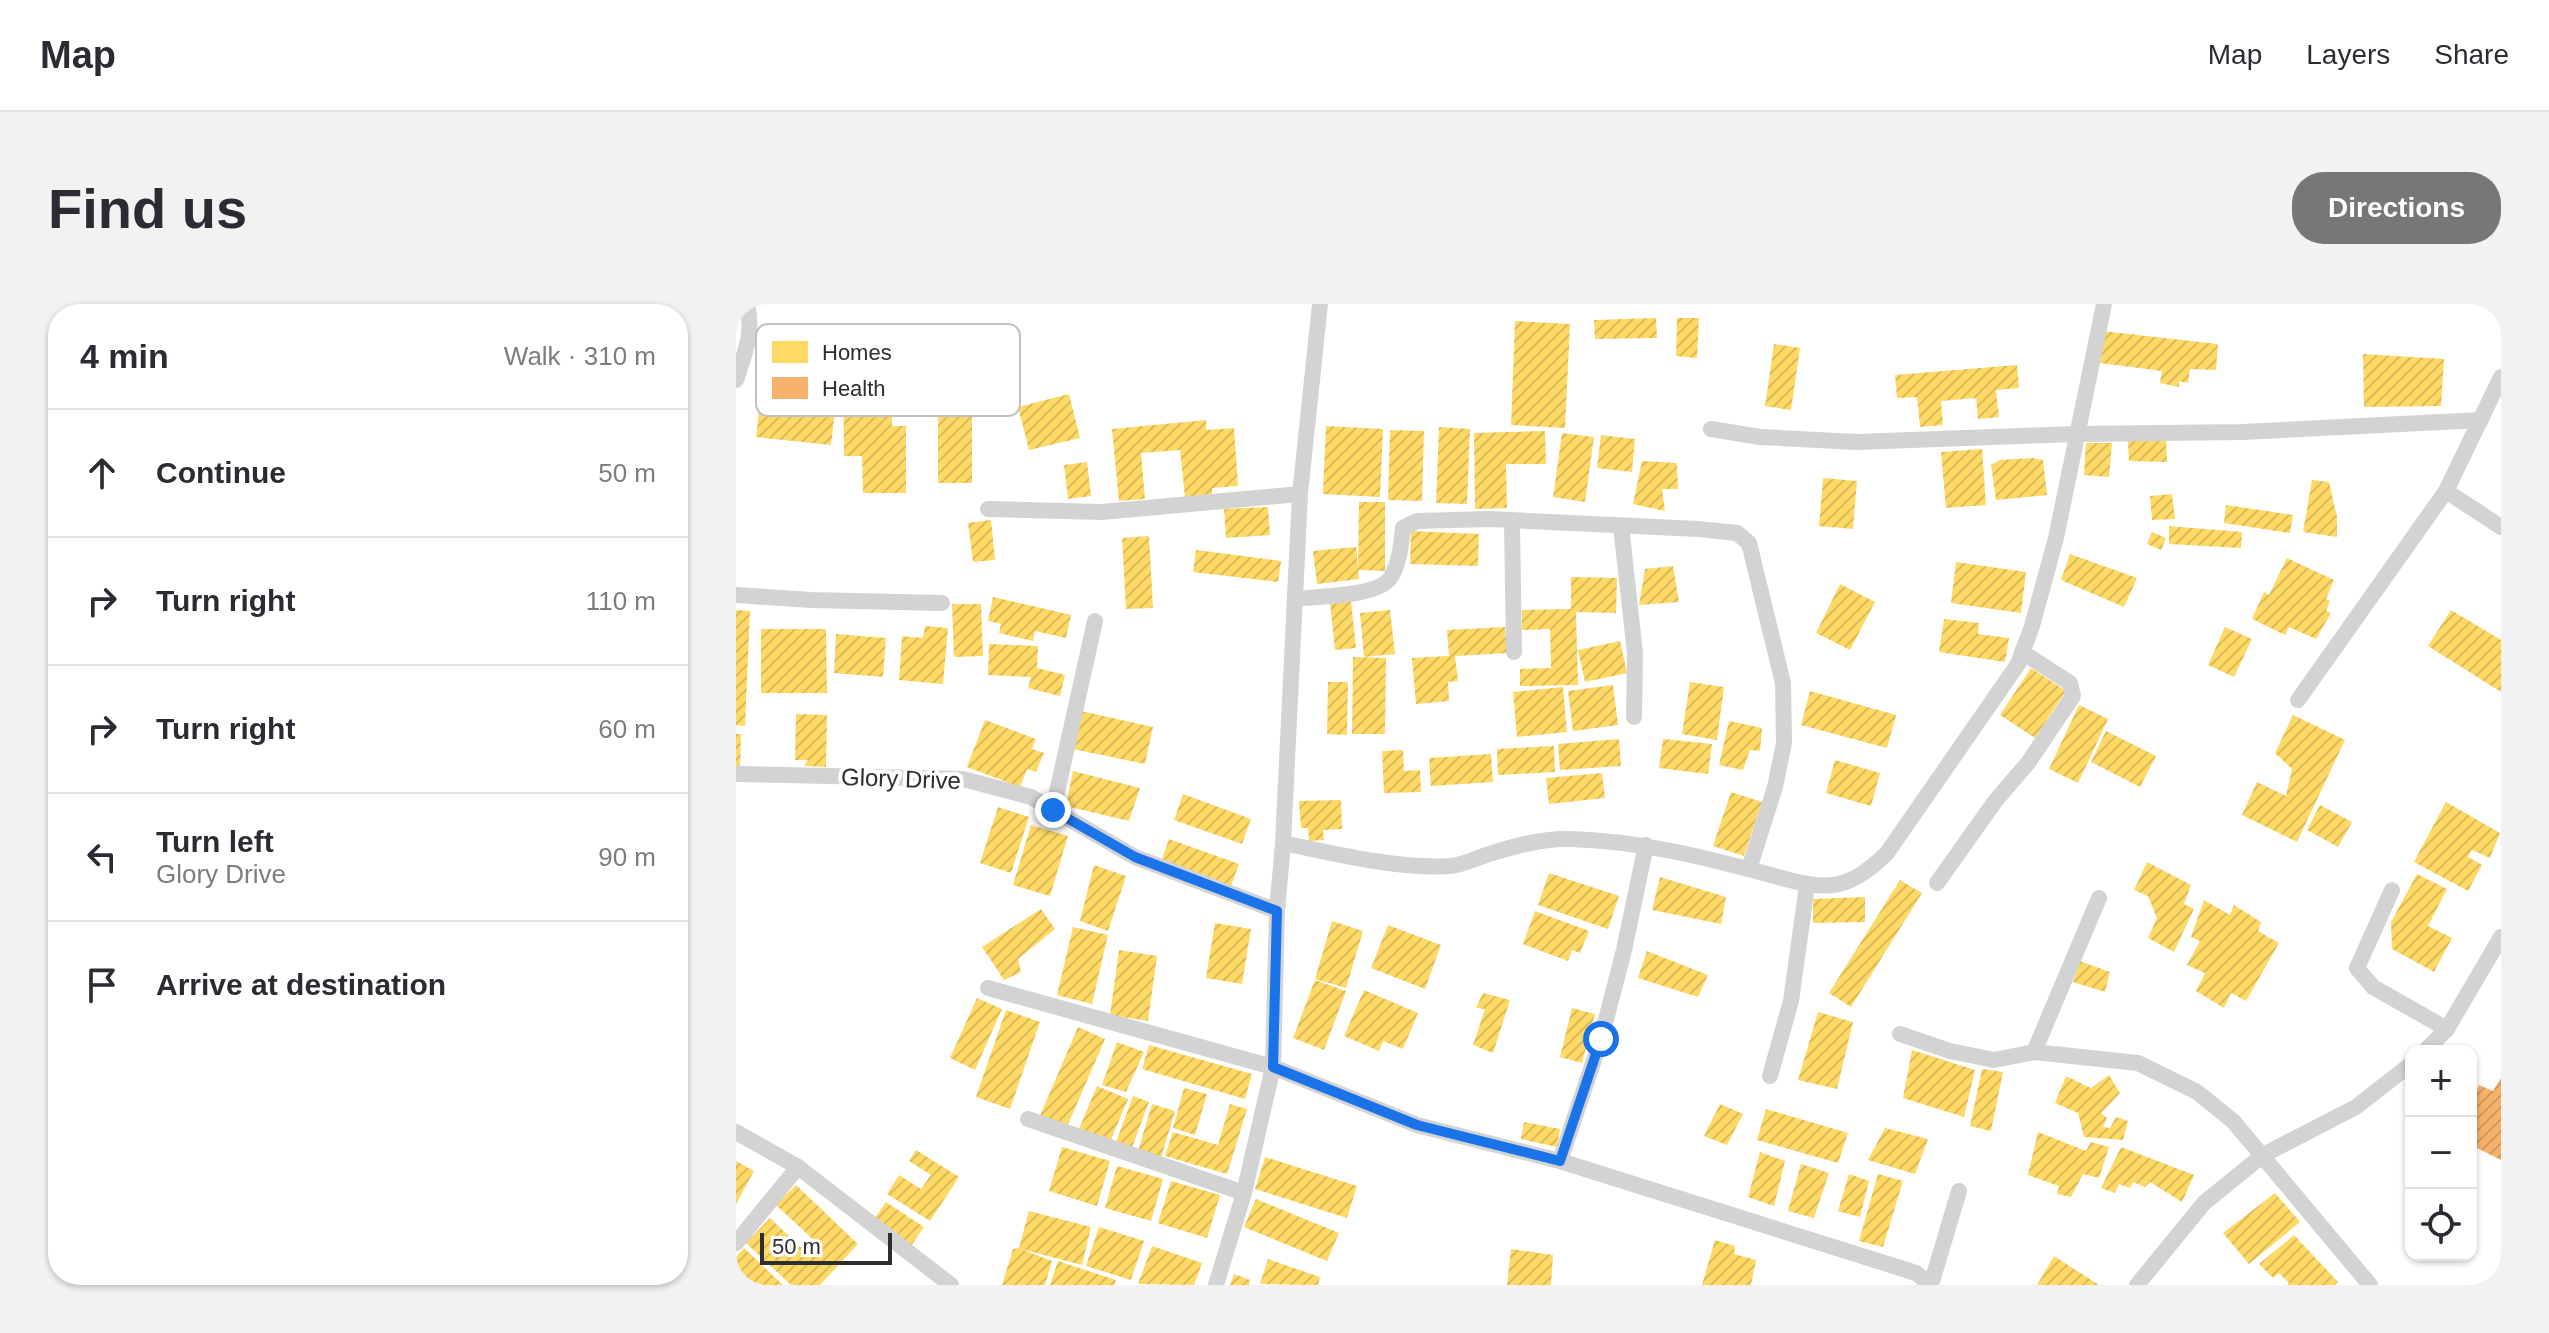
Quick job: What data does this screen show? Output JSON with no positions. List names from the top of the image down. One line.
{"streets":{"street":["Glory Drive"]},"legend":["Homes","Health"],"scale_bar":"50 m","page":{"header":"Map","nav":["Map","Layers","Share"],"buttons":"Directions","title":"Find us","heading":["4 min","Walk · 310 m"],"list":[["Continue","50 m"],["Turn right","110 m"],["Turn right","60 m"],["Turn left","Glory Drive","90 m"],"Arrive at destination"],"map_buttons":["+","−"],"scale":"50 m"}}
